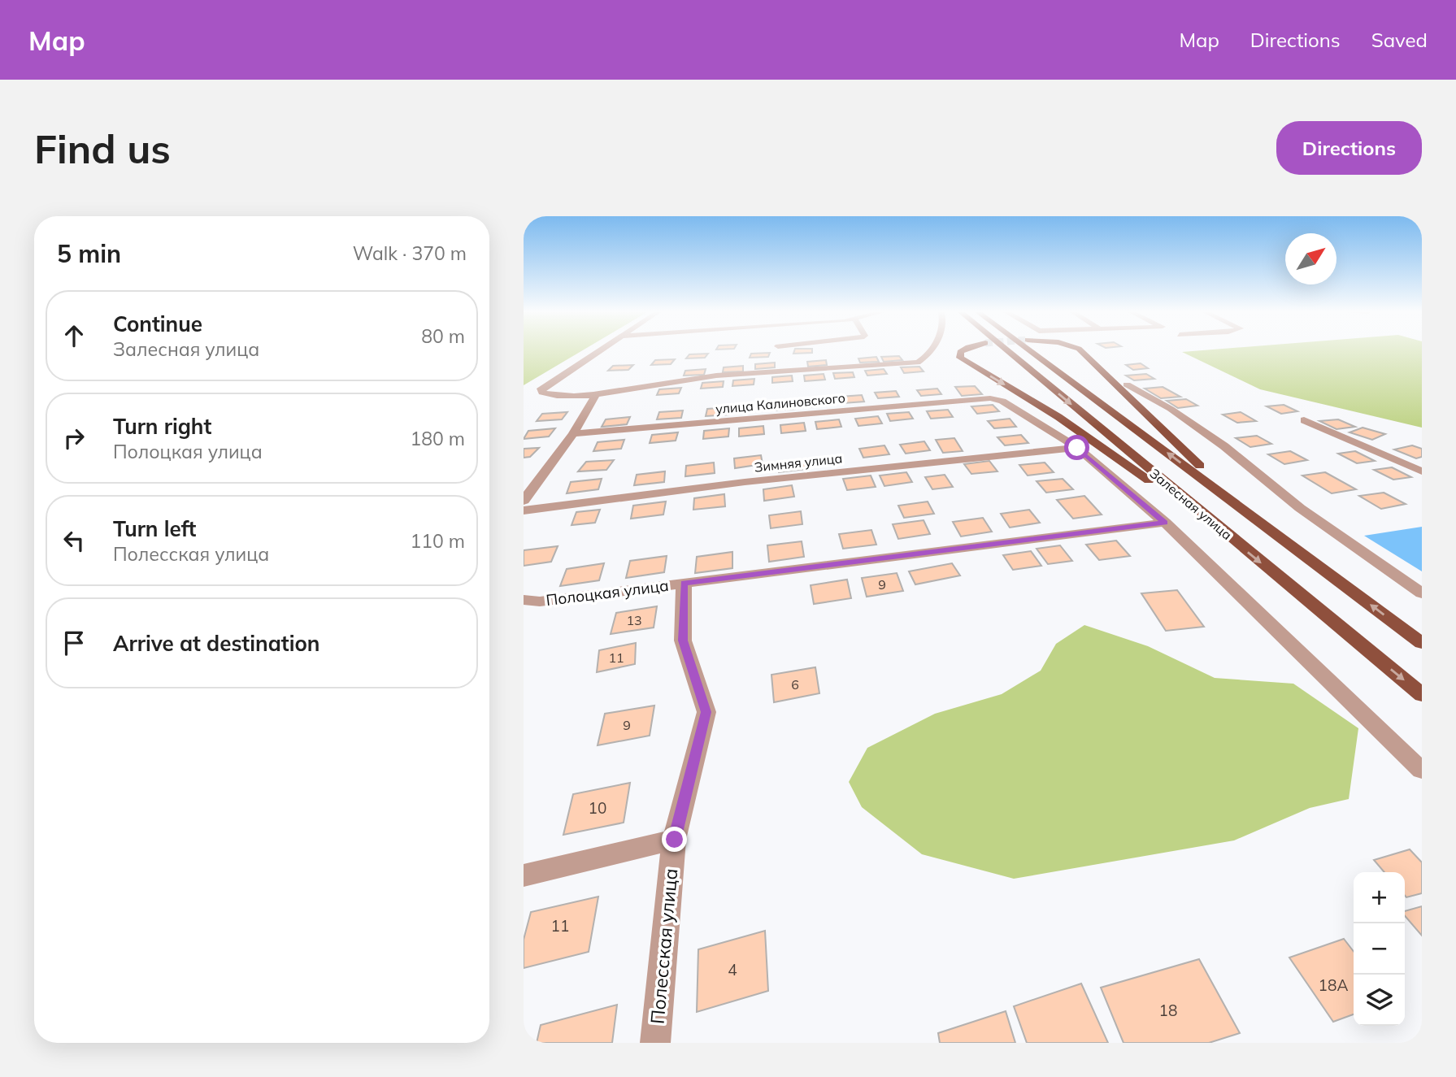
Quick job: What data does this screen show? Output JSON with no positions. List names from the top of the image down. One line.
{"streets":{"main road":["Залесная улица"],"street":["улица Калиновского","Зимняя улица","Полоцкая улица","Полесская улица"]},"crossings":[["улица Калиновского","Залесная улица"],["Зимняя улица","Залесная улица"],["Залесная улица","Полоцкая улица"],["Полоцкая улица","Полесская улица"]],"house_numbers":["9","13","11","6","9","10","11","4","18А","18"],"north":"top right","page":{"header":"Map","nav":["Map","Directions","Saved"],"buttons":"Directions","title":"Find us","heading":["5 min","Walk · 370 m"],"list":[["Continue","Залесная улица","80 m"],["Turn right","Полоцкая улица","180 m"],["Turn left","Полесская улица","110 m"],"Arrive at destination"],"map_buttons":["+","−"]}}
